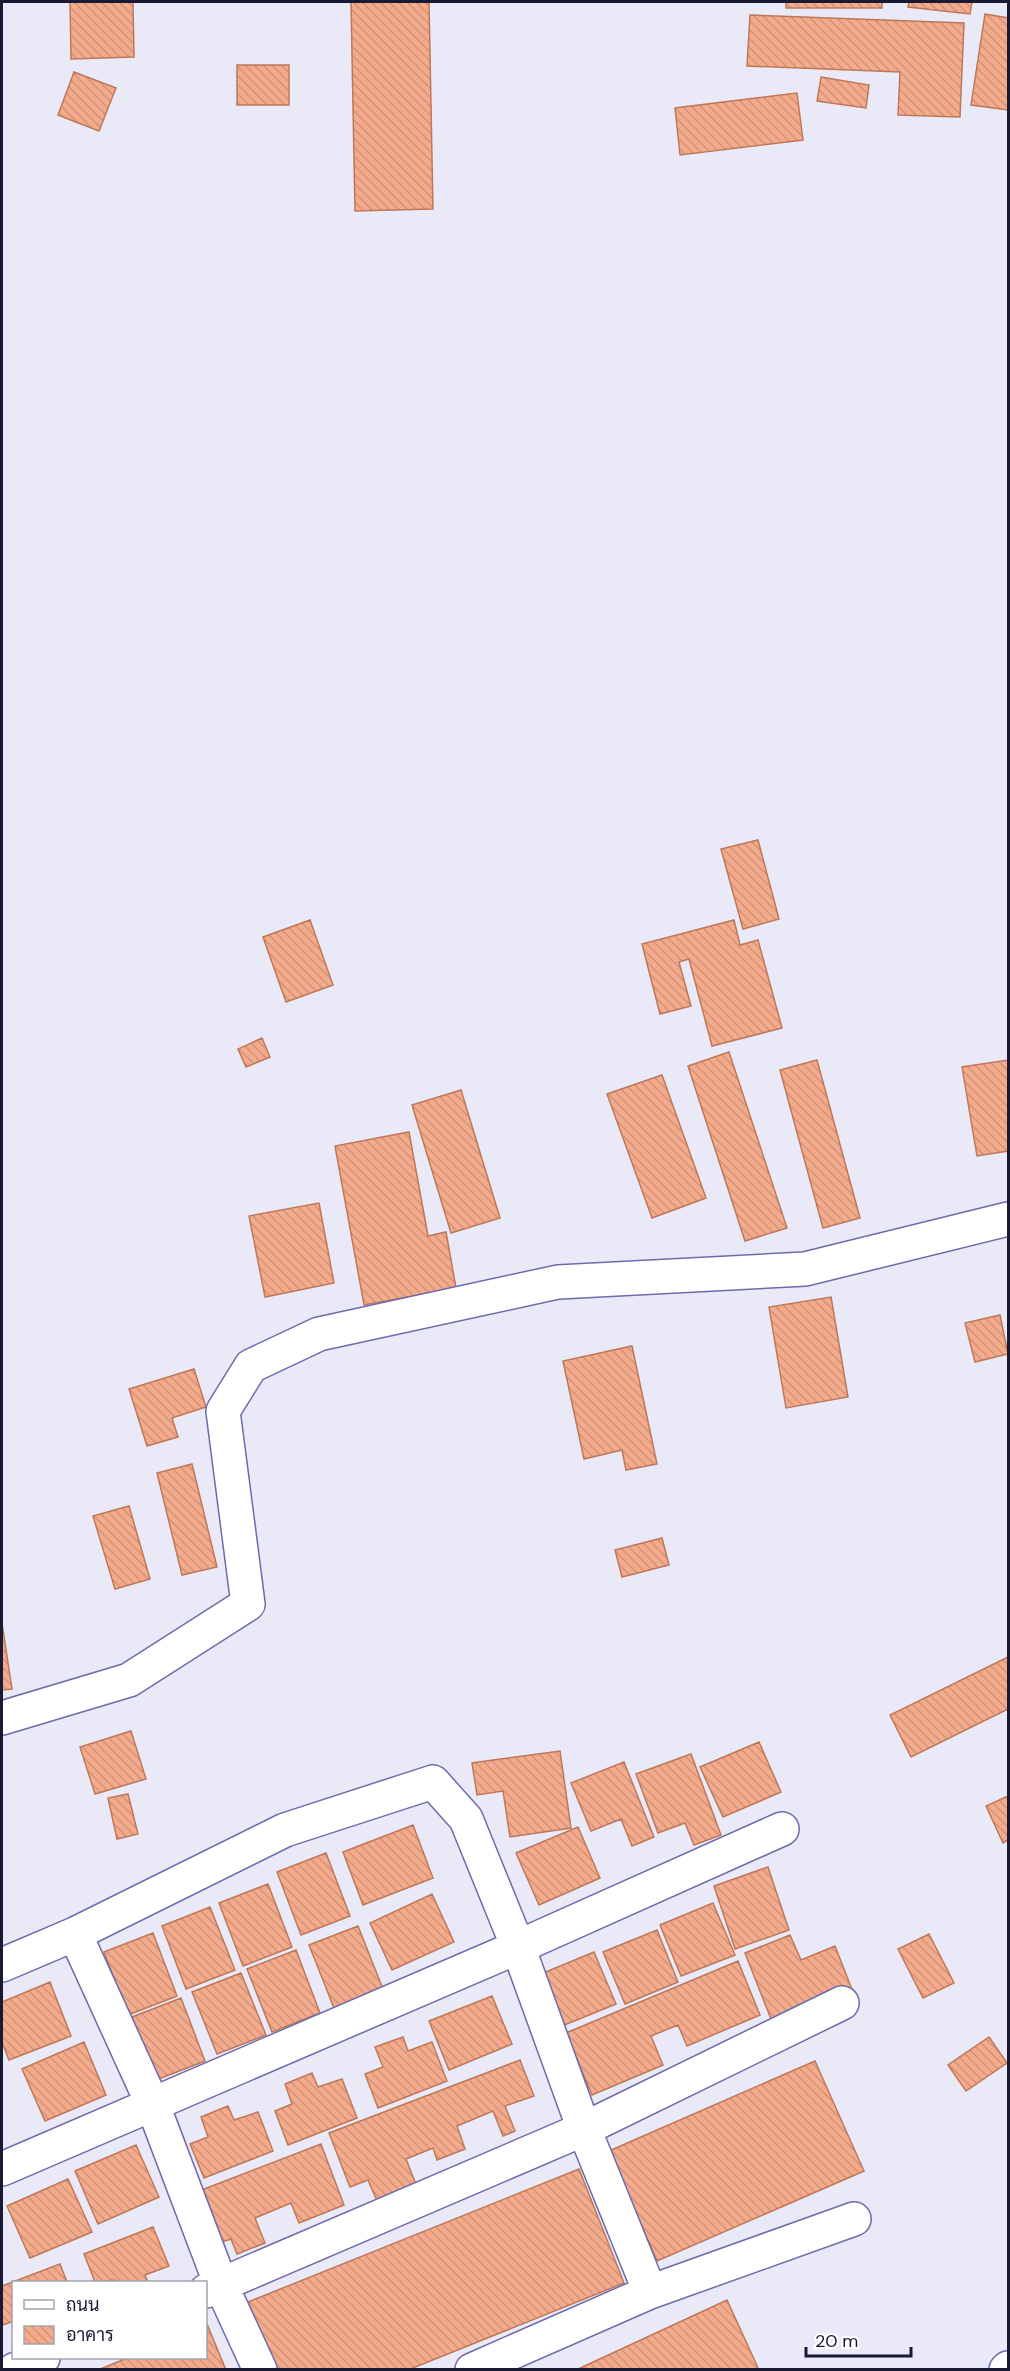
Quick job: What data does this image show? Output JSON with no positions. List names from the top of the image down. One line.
{"legend":["ถนน","อาคาร"],"scale_bar":"20 m"}
